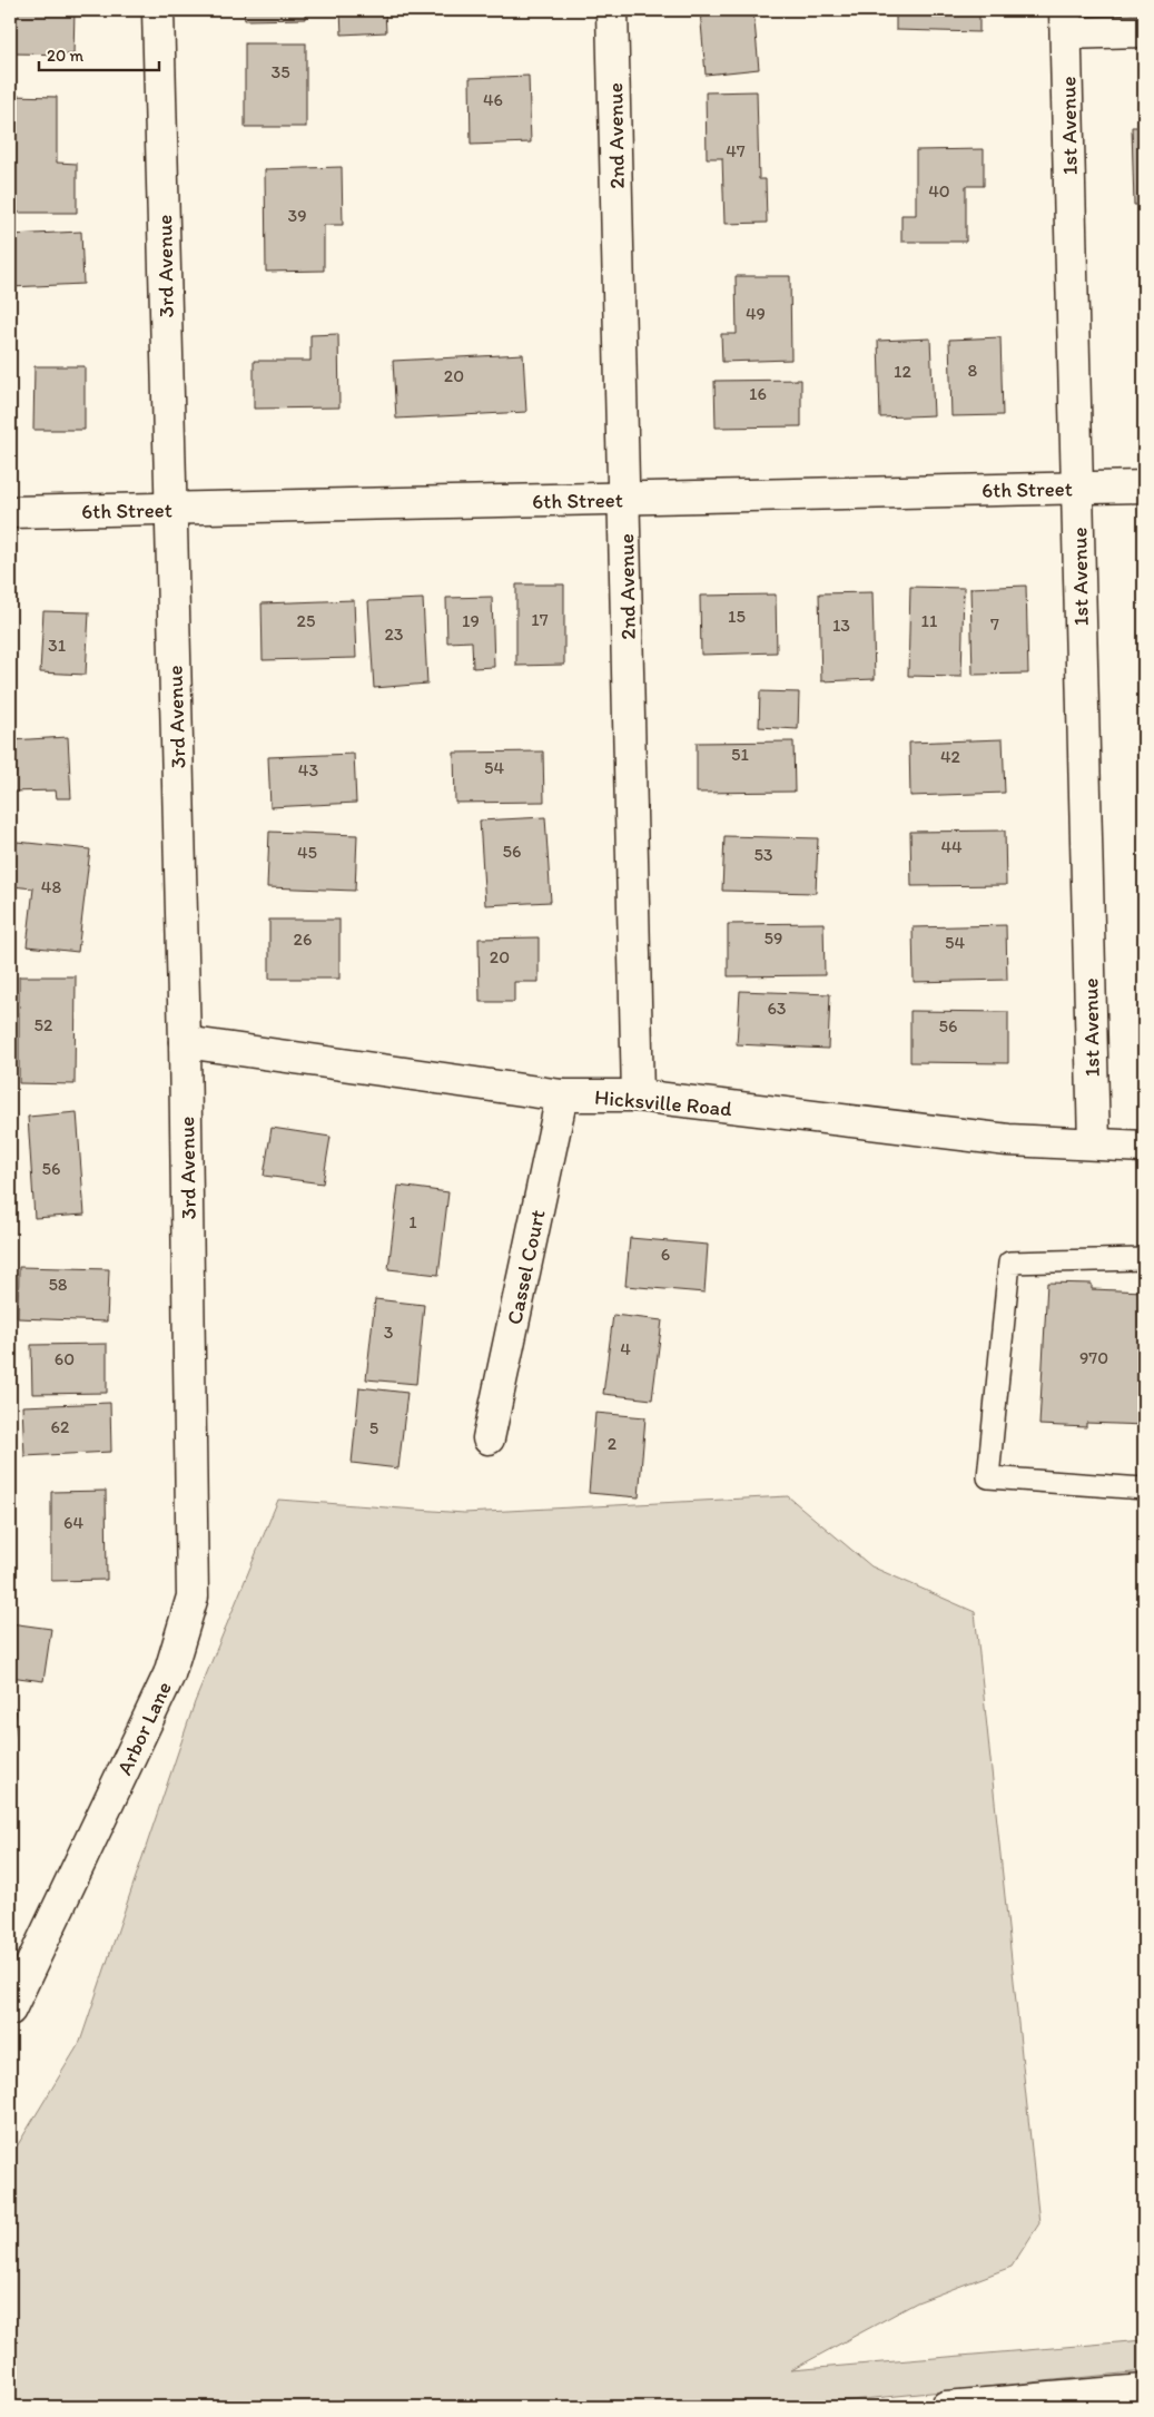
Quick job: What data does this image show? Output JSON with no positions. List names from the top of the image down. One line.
{"streets":{"main road":["1st Avenue","2nd Avenue","3rd Avenue","6th Street","Hicksville Road","Cassel Court","Arbor Lane"]},"crossings":[["1st Avenue","6th Street"],["1st Avenue","Hicksville Road"],["2nd Avenue","6th Street"],["2nd Avenue","Hicksville Road"],["3rd Avenue","6th Street"],["3rd Avenue","Hicksville Road"],["3rd Avenue","Arbor Lane"],["Hicksville Road","Cassel Court"]],"house_numbers":["35","46","47","40","39","49","8","12","20","16","15","17","25","19","11","7","13","23","31","51","42","54","43","44","56","45","53","48","59","26","54","20","63","52","56","56","1","6","58","3","4","970","60","62","5","2","64"],"scale_bar":"20 m"}
